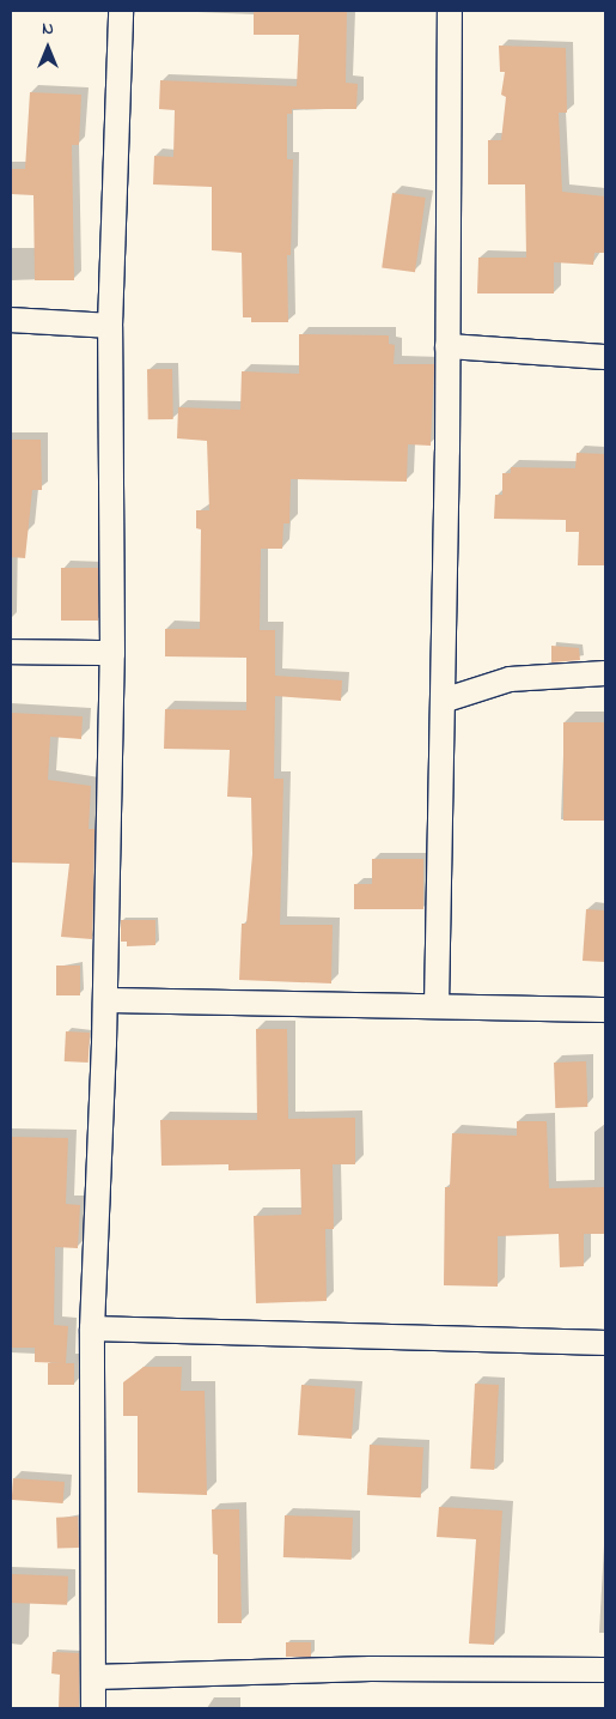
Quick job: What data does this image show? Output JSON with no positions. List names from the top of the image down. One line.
{"north":"top"}
